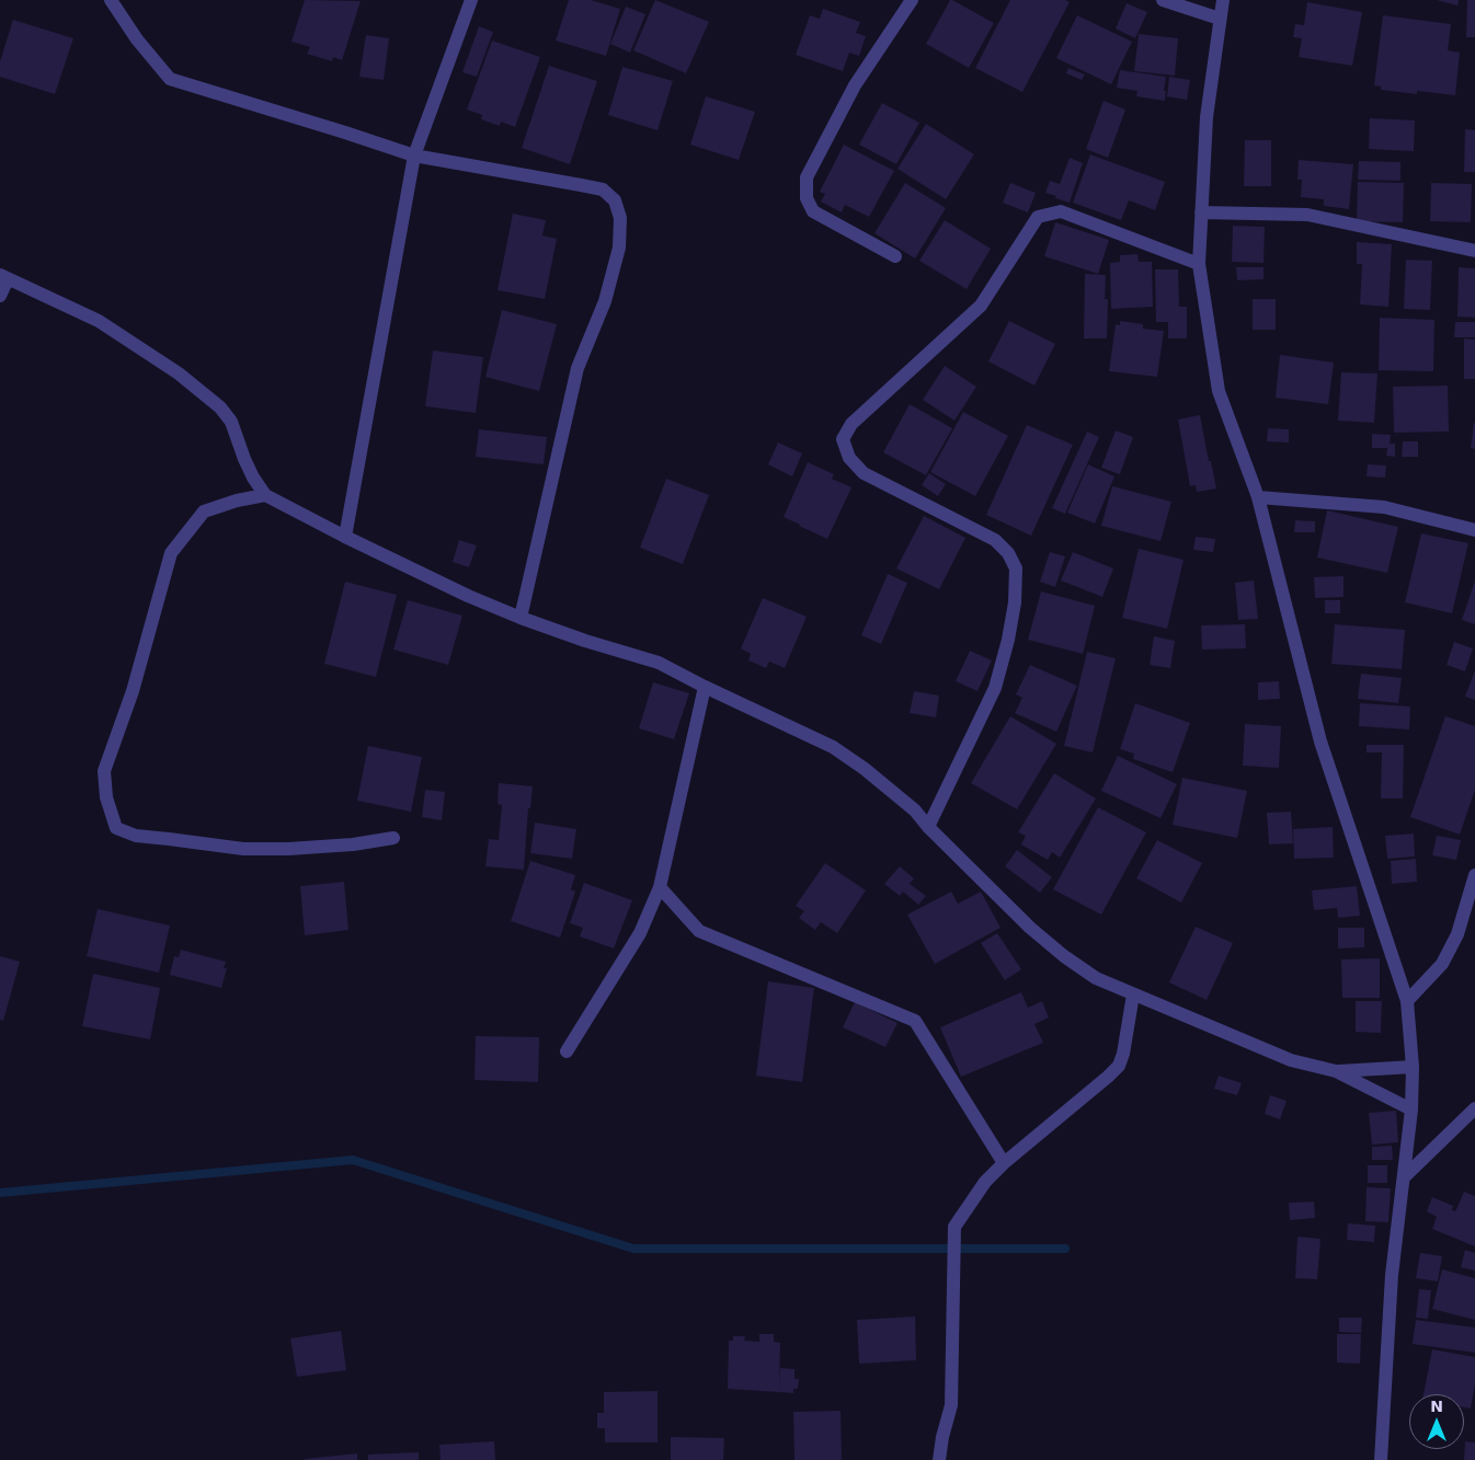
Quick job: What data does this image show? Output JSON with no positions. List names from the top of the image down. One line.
{"north":"top"}
